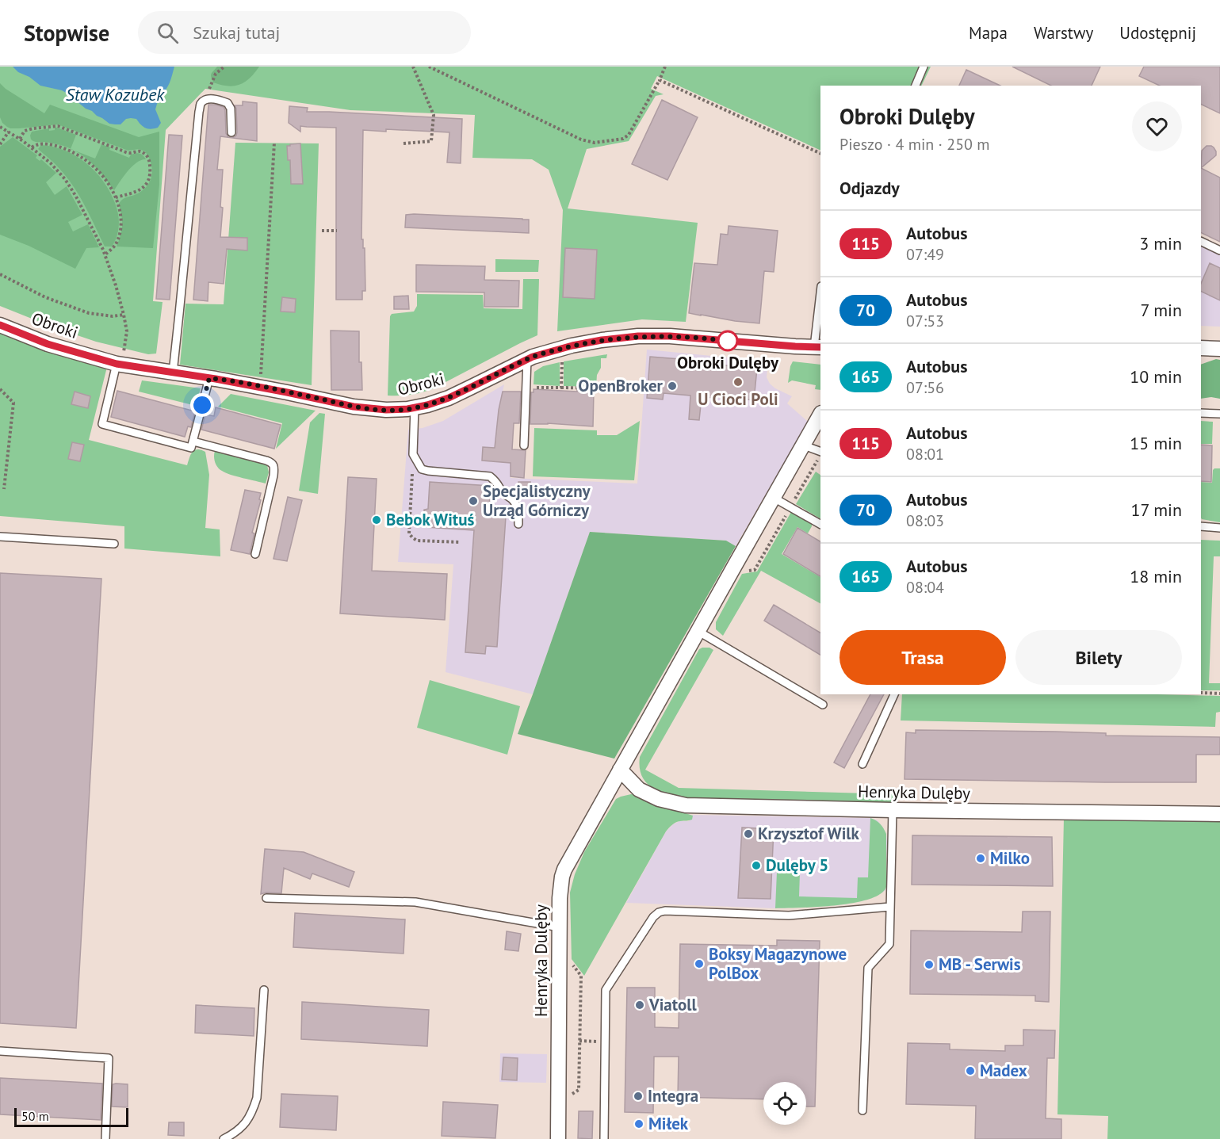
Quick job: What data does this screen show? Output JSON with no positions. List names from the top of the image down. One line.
{"streets":{"street":["Obroki","Henryka Dulęby"]},"water":["Staw Kozubek"],"places":["Obroki Dulęby","U Cioci Poli","OpenBroker","Specjalistyczny Urząd Górniczy","Bebok Wituś","Krzysztof Wilk","Milko","Dulęby 5","Boksy Magazynowe PolBox","MB - Serwis","Viatoll","Madex","Integra","Miłek"],"lines":["bus line 115"],"scale_bar":"50 m","page":{"header":"Stopwise","search":"Szukaj tutaj","nav":["Mapa","Warstwy","Udostępnij"],"heading":[["Obroki Dulęby","Pieszo · 4 min · 250 m"],"Odjazdy"],"list":[{"mark":"115","name":"Autobus","note":"07:49","value":"3 min"},{"mark":"70","name":"Autobus","note":"07:53","value":"7 min"},{"mark":"165","name":"Autobus","note":"07:56","value":"10 min"},{"mark":"115","name":"Autobus","note":"08:01","value":"15 min"},{"mark":"70","name":"Autobus","note":"08:03","value":"17 min"},{"mark":"165","name":"Autobus","note":"08:04","value":"18 min"}],"buttons":["Trasa","Bilety"],"scale":"50 m"}}
